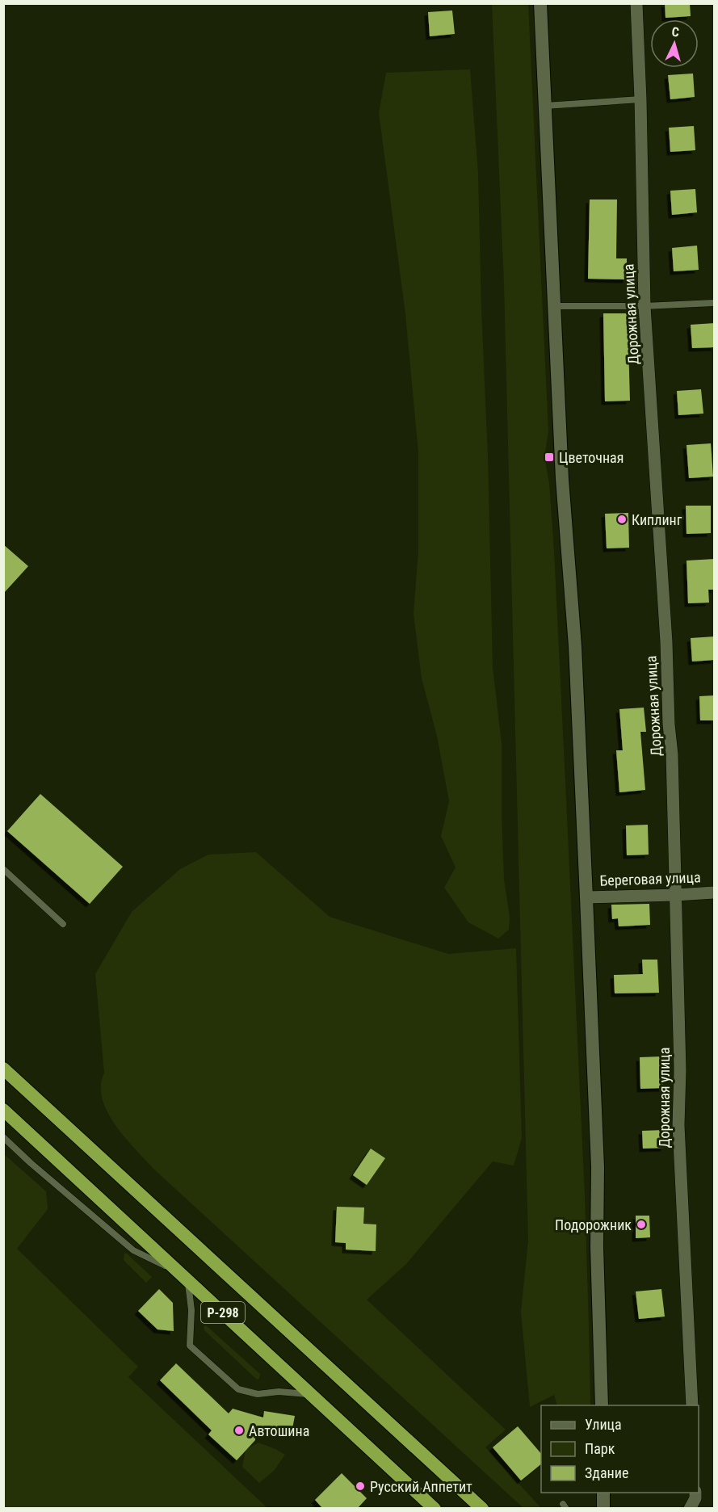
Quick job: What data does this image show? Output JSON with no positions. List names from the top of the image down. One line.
{"streets":{"highway":["Р-298"],"street":["Дорожная улица","Береговая улица"]},"crossings":[["Дорожная улица","Береговая улица"]],"places":{"transit":["Цветочная"],"other":["Киплинг","Подорожник","Автошина","Русский Аппетит"]},"legend":["Улица","Парк","Здание"],"north":"top"}
